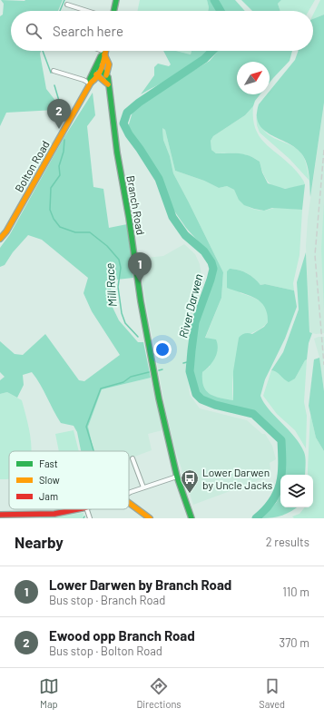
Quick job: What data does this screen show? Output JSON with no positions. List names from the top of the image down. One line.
{"streets":{"main road":["Bolton Road","Branch Road"]},"water":["Mill Race","River Darwen"],"places":{"bus stop":["Lower Darwen by Uncle Jacks"]},"legend":["Fast","Slow","Jam"],"north":"top right","page":{"search":"Search here","pins":["2","1"],"heading":["Nearby","2 results"],"list":[{"mark":"1","name":"Lower Darwen by Branch Road","note":"Bus stop · Branch Road","value":"110 m"},{"mark":"2","name":"Ewood opp Branch Road","note":"Bus stop · Bolton Road","value":"370 m"}],"nav":["Map","Directions","Saved"]}}
